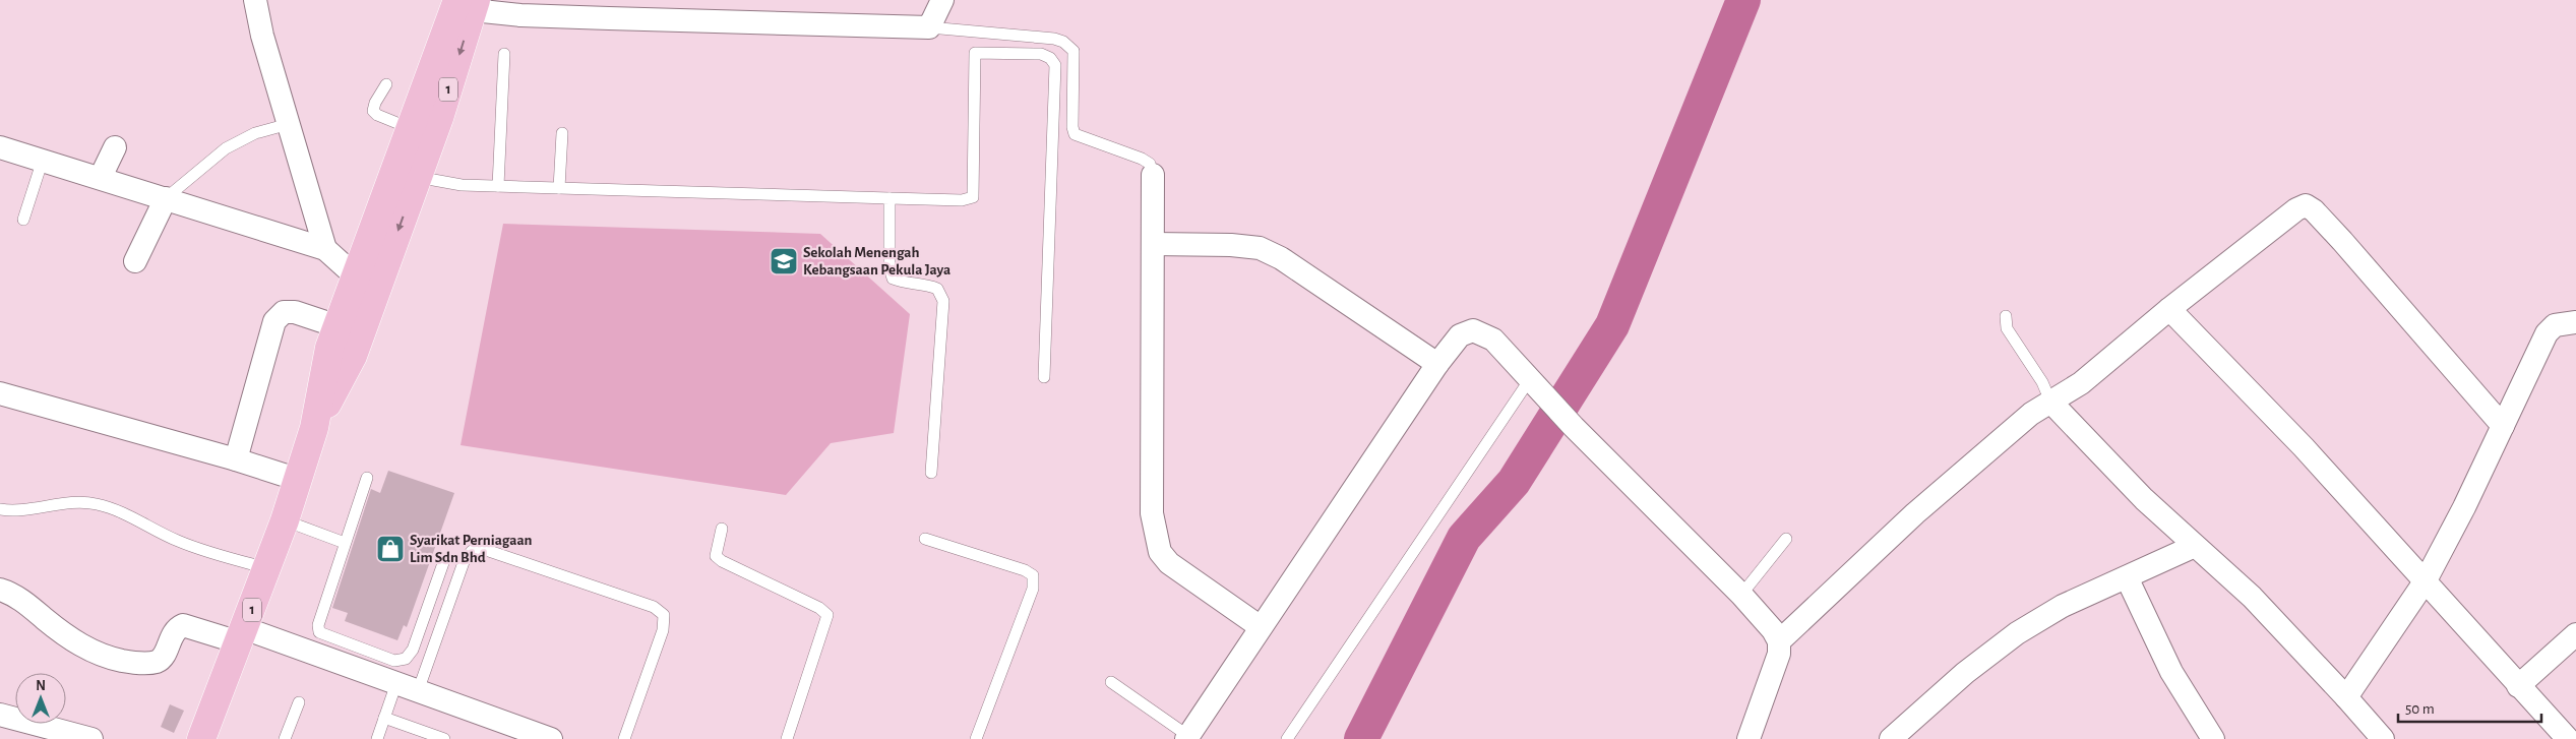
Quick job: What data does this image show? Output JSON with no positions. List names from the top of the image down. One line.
{"streets":{"main road":["1"]},"places":{"school or university":["Sekolah Menengah Kebangsaan Pekula Jaya"],"shop":["Syarikat Perniagaan Lim Sdn Bhd"]},"scale_bar":"50 m","north":"top"}
